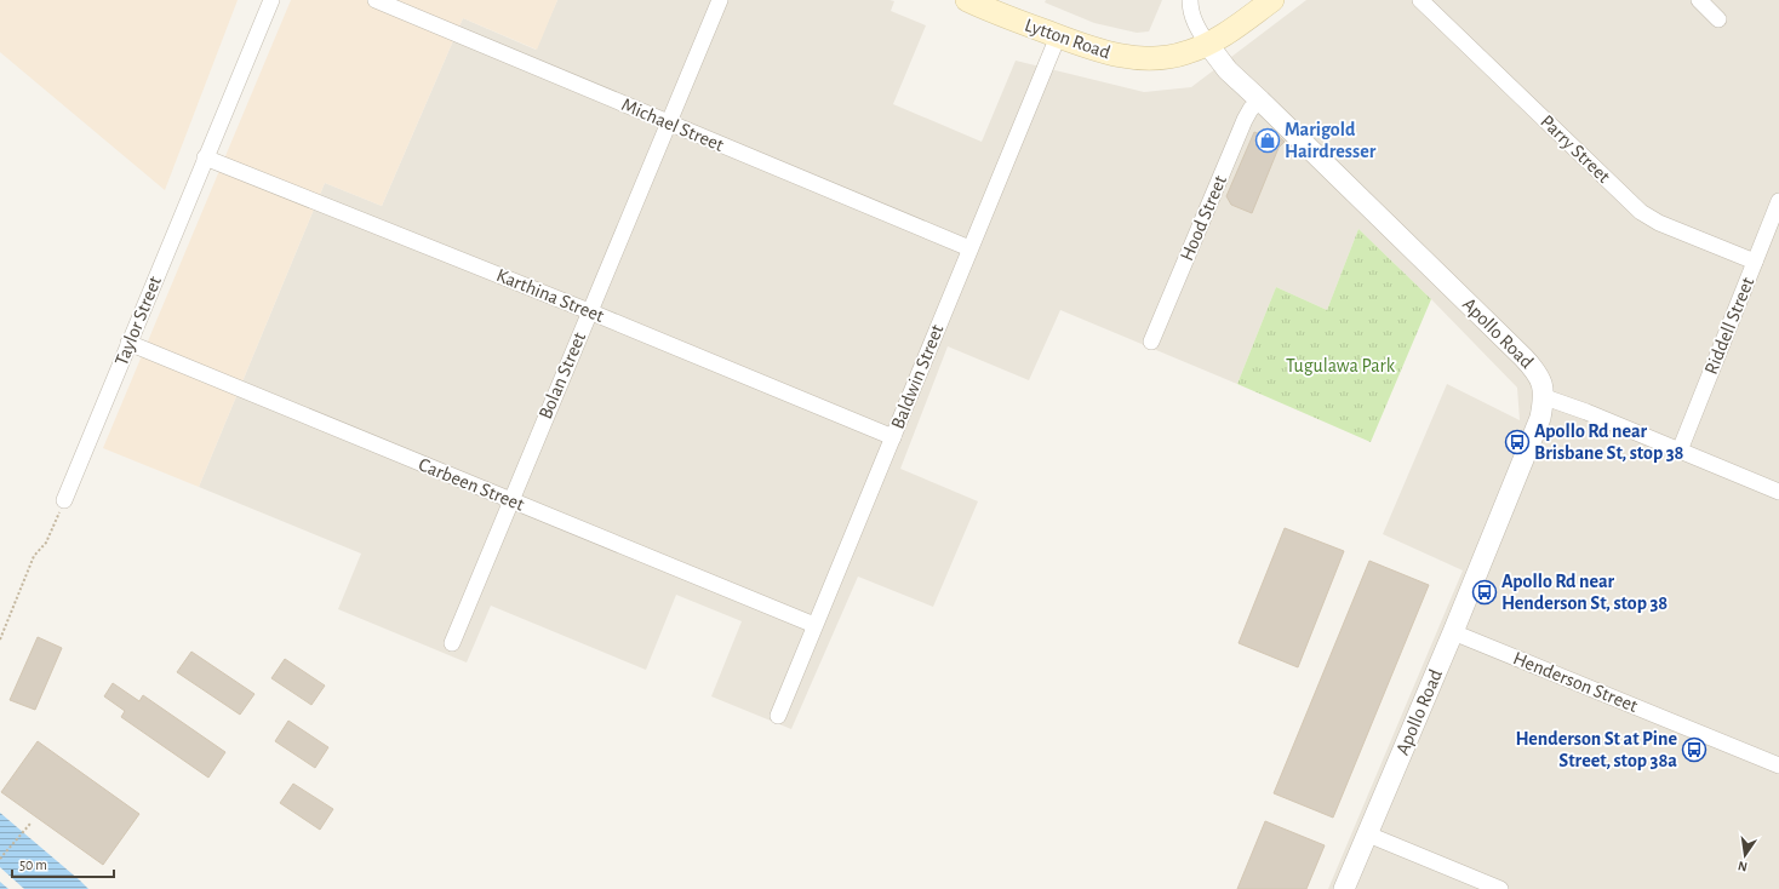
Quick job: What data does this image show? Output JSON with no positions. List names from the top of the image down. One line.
{"streets":{"main road":["Lytton Road"],"street":["Michael Street","Parry Street","Hood Street","Karthina Street","Taylor Street","Riddell Street","Apollo Road","Bolan Street","Baldwin Street","Carbeen Street","Henderson Street"]},"crossings":[["Lytton Road","Apollo Road"],["Lytton Road","Baldwin Street"],["Michael Street","Bolan Street"],["Michael Street","Baldwin Street"],["Parry Street","Riddell Street"],["Hood Street","Apollo Road"],["Karthina Street","Taylor Street"],["Karthina Street","Bolan Street"],["Karthina Street","Baldwin Street"],["Taylor Street","Carbeen Street"],["Apollo Road","Henderson Street"],["Bolan Street","Carbeen Street"],["Baldwin Street","Carbeen Street"]],"parks":["Tugulawa Park"],"places":{"shop":["Marigold Hairdresser"],"bus stop":["Apollo Rd near Brisbane St, stop 38","Apollo Rd near Henderson St, stop 38","Henderson St at Pine Street, stop 38a"]},"scale_bar":"50 m","north":"bottom"}
